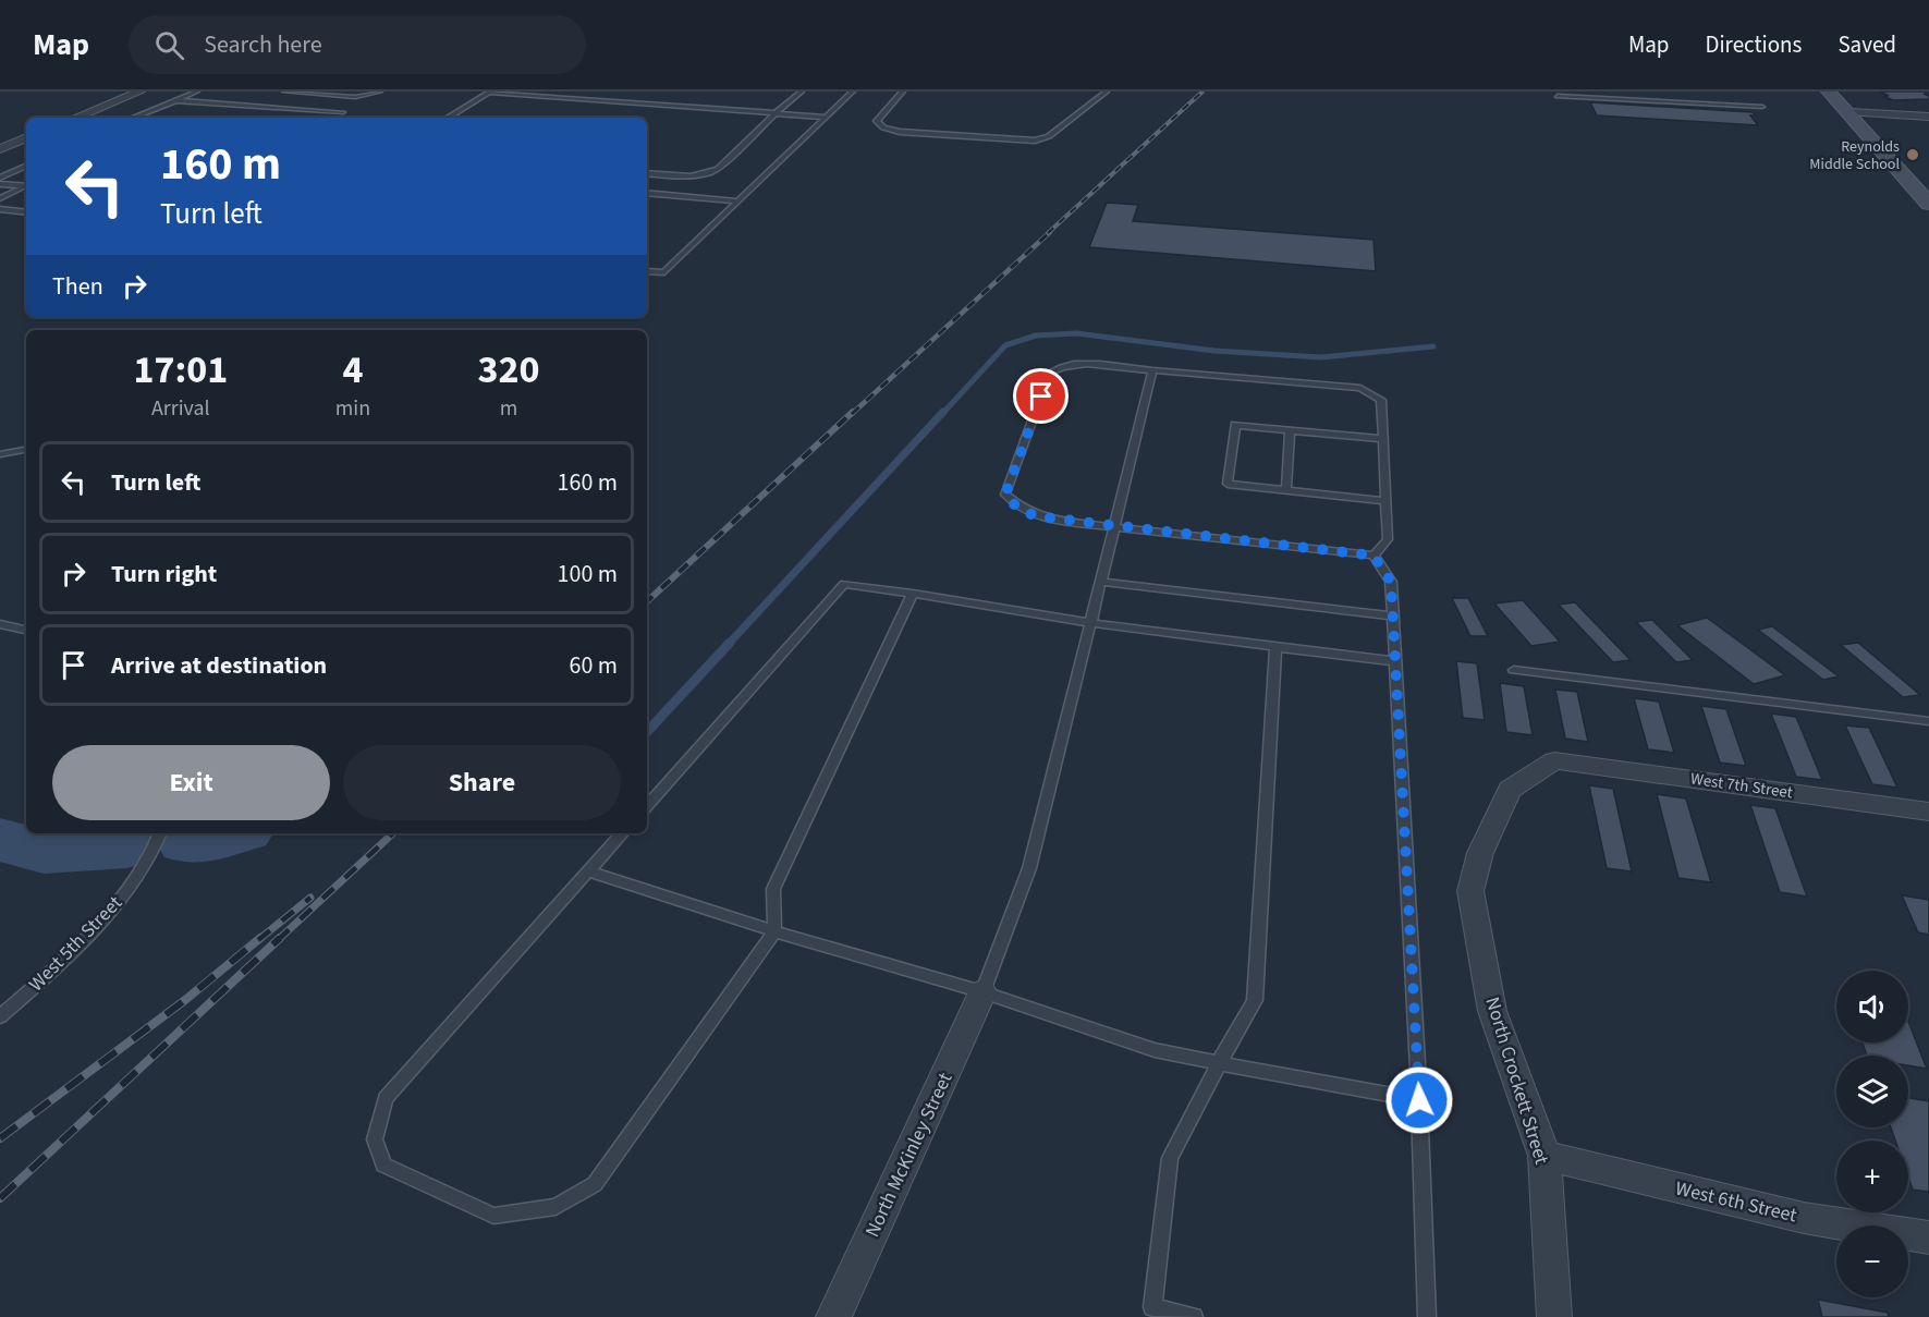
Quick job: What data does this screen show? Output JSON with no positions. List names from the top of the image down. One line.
{"streets":{"street":["West 7th Street","North Crockett Street","North McKinley Street","West 6th Street"],"lane":["West 5th Street"]},"crossings":[["West 7th Street","North Crockett Street"],["North Crockett Street","West 6th Street"]],"places":["Reynolds Middle School"],"page":{"header":"Map","search":"Search here","nav":["Map","Directions","Saved"],"turn":["160 m","Turn left"],"then":"Then","eta":["17:01","Arrival","4","min","320","m"],"list":[{"name":"Turn left","value":"160 m"},{"name":"Turn right","value":"100 m"},{"name":"Arrive at destination","value":"60 m"}],"buttons":["Exit","Share"],"map_buttons":["+","−"]}}
